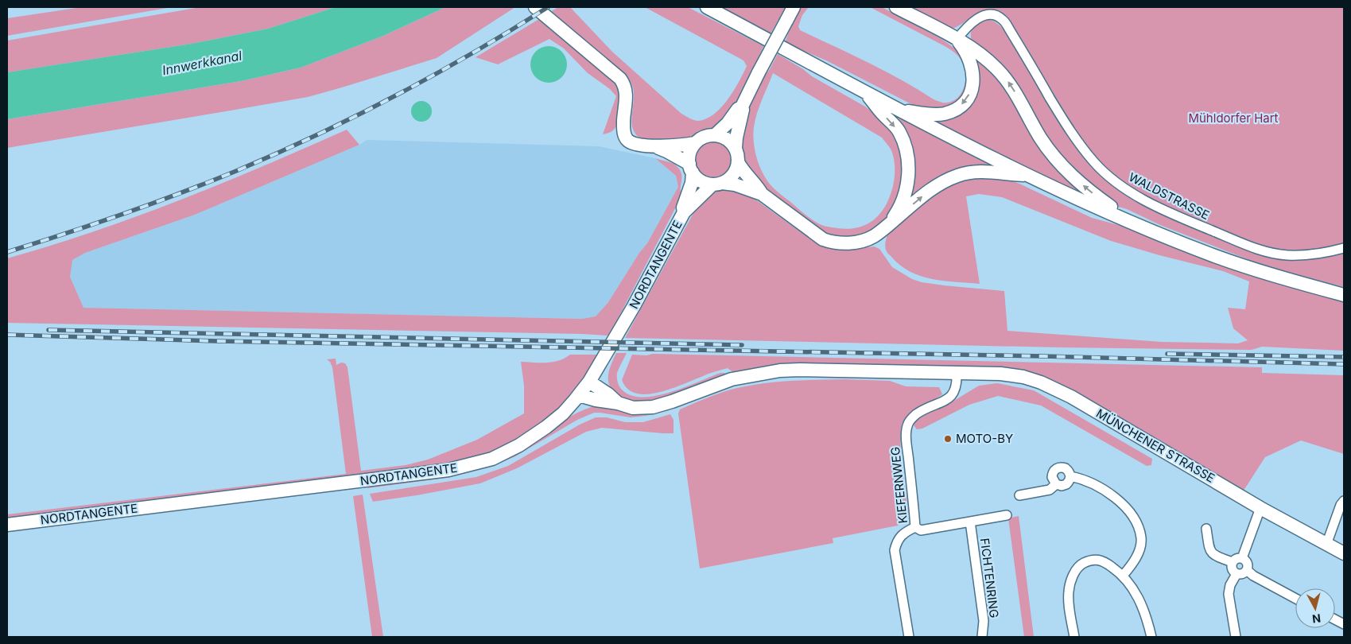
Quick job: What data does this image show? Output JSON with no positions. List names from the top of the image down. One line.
{"streets":{"main road":["NORDTANGENTE","MÜNCHENER STRASSE"],"street":["WALDSTRASSE","KIEFERNWEG","FICHTENRING"]},"crossings":[["NORDTANGENTE","MÜNCHENER STRASSE"],["MÜNCHENER STRASSE","KIEFERNWEG"],["KIEFERNWEG","FICHTENRING"]],"water":["Innwerkkanal"],"parks":["Mühldorfer Hart"],"places":["MOTO-BY"],"north":"bottom"}
